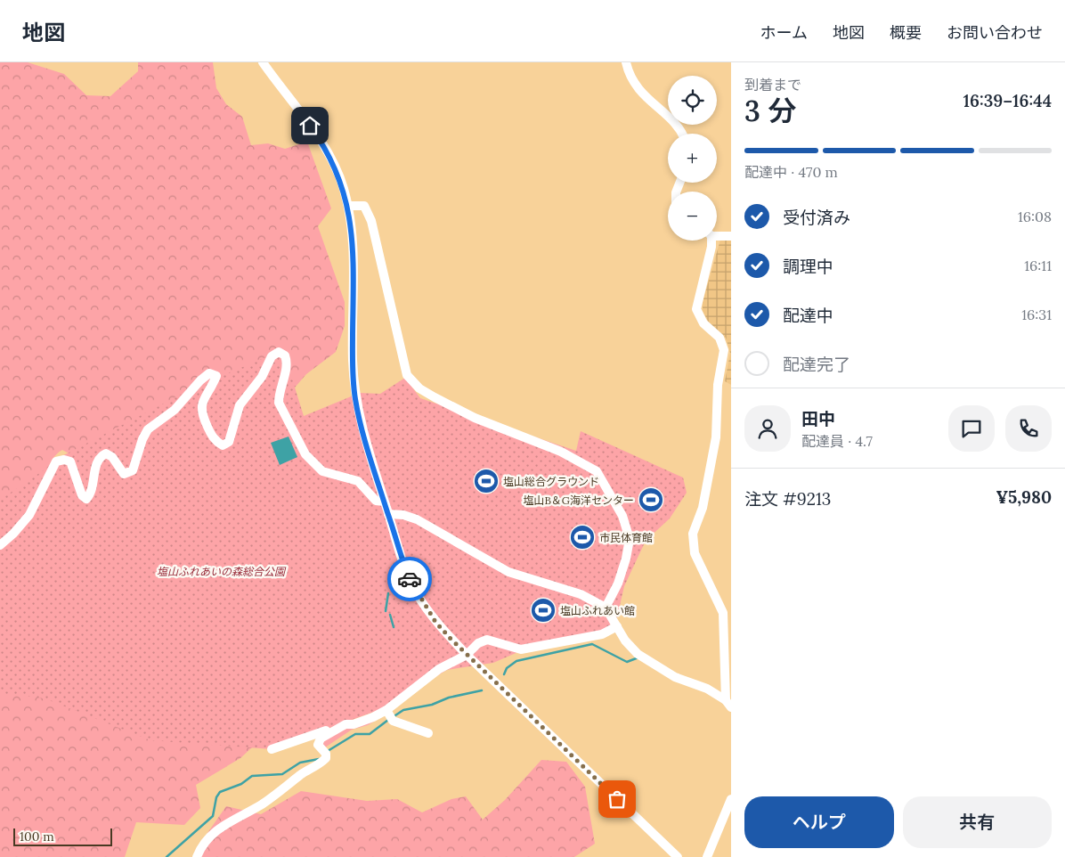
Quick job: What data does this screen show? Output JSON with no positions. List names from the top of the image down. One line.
{"parks":["塩山ふれあいの森総合公園"],"places":{"sports":["塩山総合グラウンド","塩山B＆G海洋センター","市民体育館","塩山ふれあい館"]},"scale_bar":"100 m","page":{"header":"地図","nav":["ホーム","地図","概要","お問い合わせ"],"heading":["3 分","到着まで","16:39–16:44"],"panel":["田中","配達員 · 4.7","注文 #9213","¥5,980"],"map_buttons":["+","−"],"bar":"配達中 · 470 m","list":[["受付済み","16:08"],["調理中","16:11"],["配達中","16:31"],"配達完了"],"buttons":["ヘルプ","共有"],"scale":"100 m"}}
